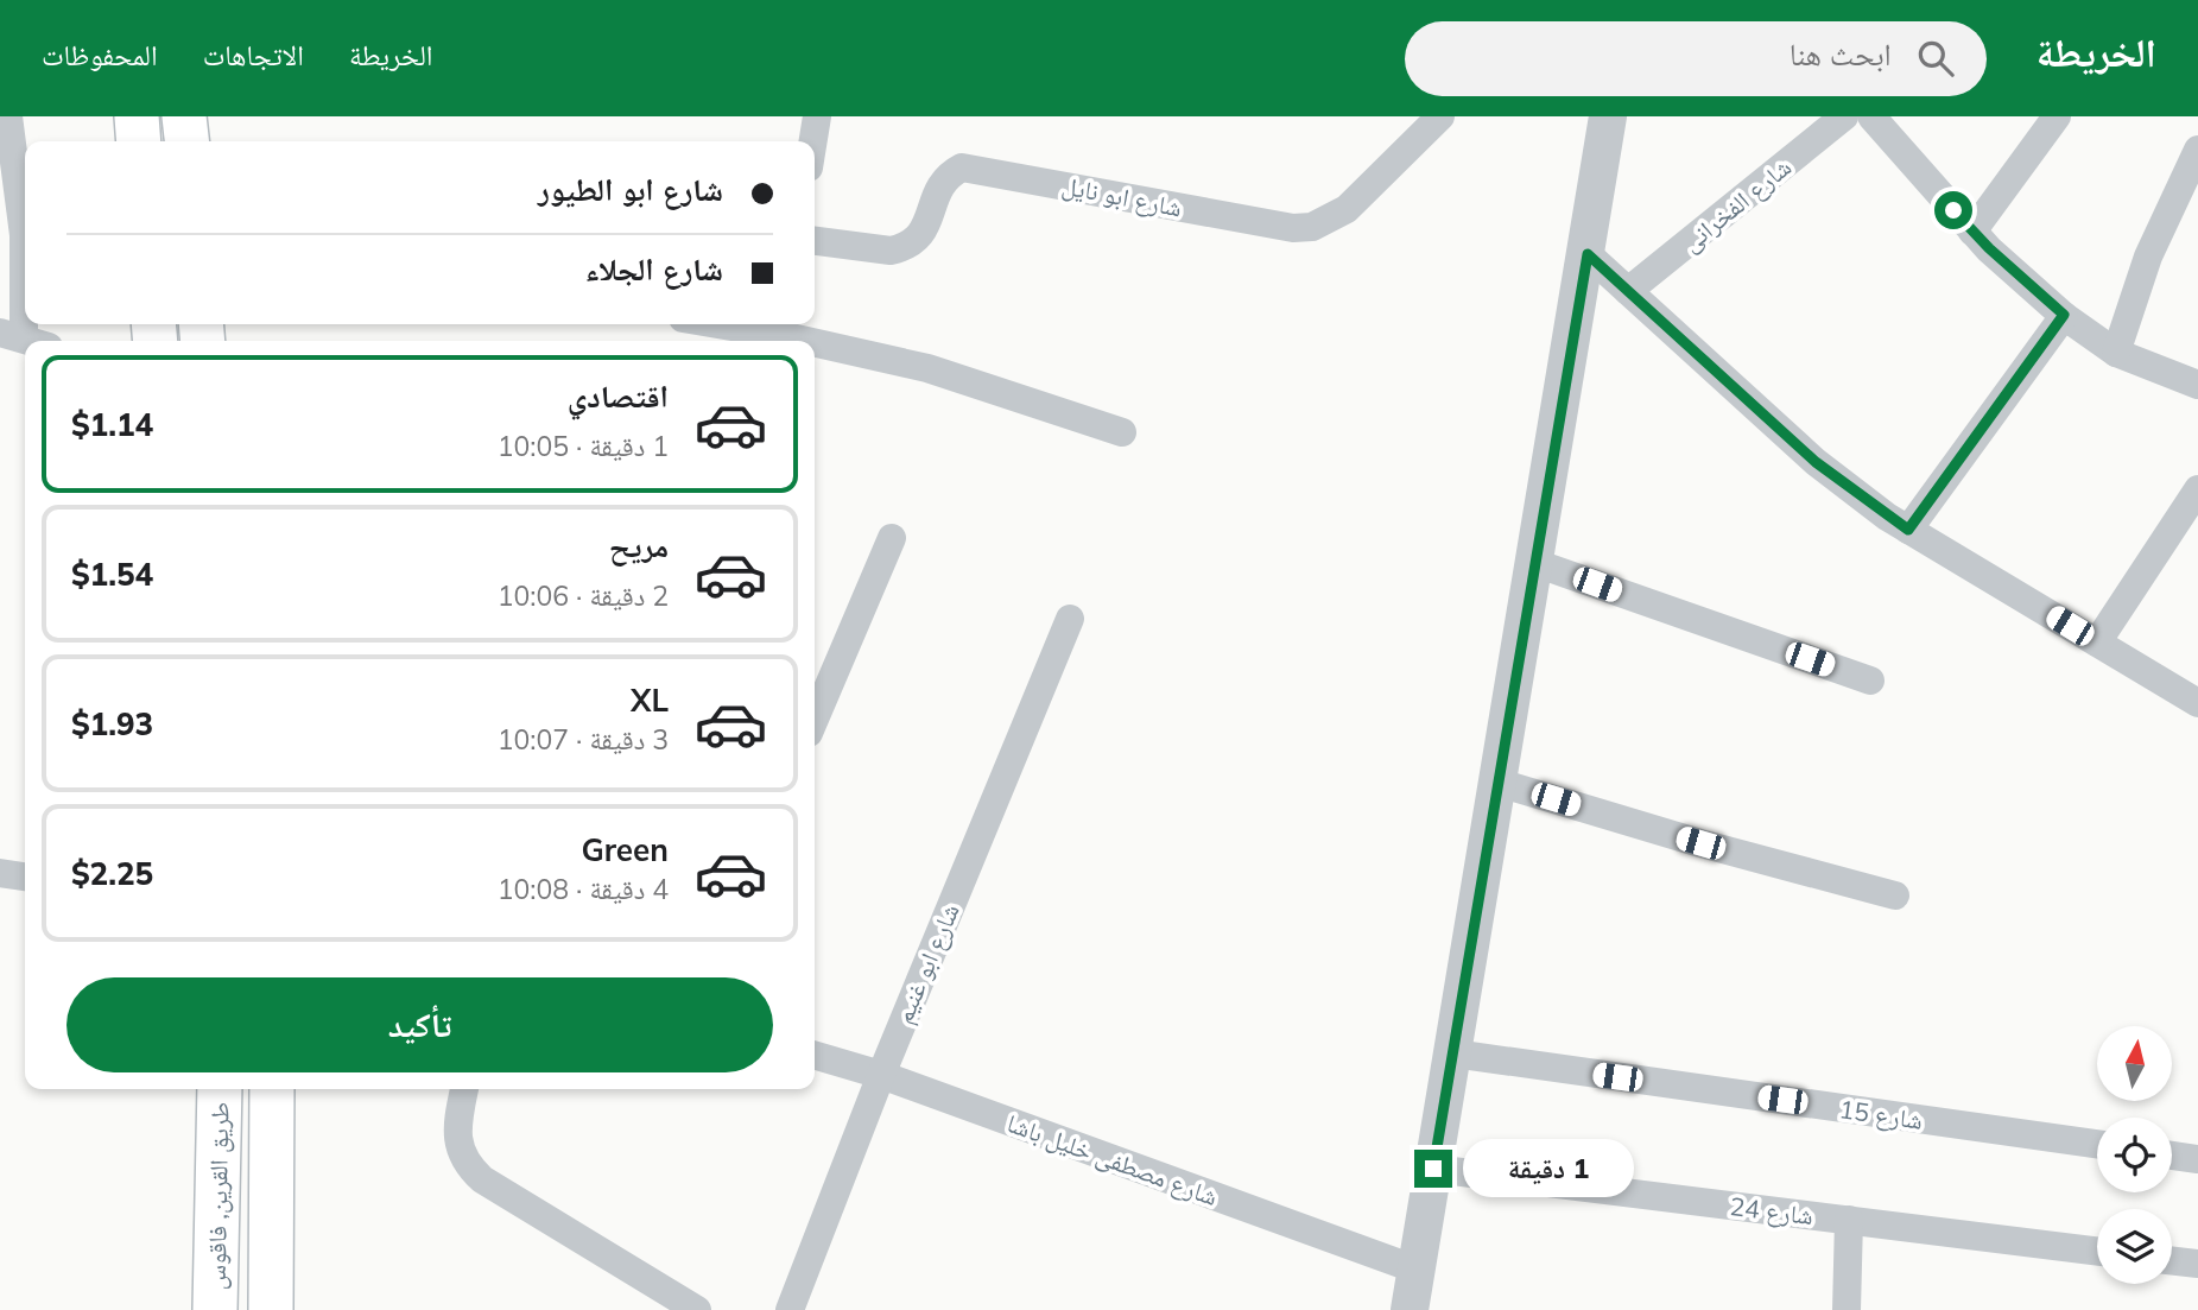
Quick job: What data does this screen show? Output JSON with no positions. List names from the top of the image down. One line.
{"streets":{"main road":["طريق القرين, فاقوس"],"street":["شارع ابو نايل","شارع الفخرانى","شارع ابو غنيم","شارع 15","شارع مصطفى خليل باشا","شارع 24"]},"crossings":[["شارع ابو غنيم","شارع مصطفى خليل باشا"]],"north":"top","page":{"header":"الخريطة","search":"ابحث هنا","nav":["الخريطة","الاتجاهات","المحفوظات"],"banner":["شارع ابو الطيور","شارع الجلاء"],"list":[{"name":"اقتصادي","note":"1 دقيقة · 10:05","value":"$1.14"},{"name":"مريح","note":"2 دقيقة · 10:06","value":"$1.54"},{"name":"XL","note":"3 دقيقة · 10:07","value":"$1.93"},{"name":"Green","note":"4 دقيقة · 10:08","value":"$2.25"}],"buttons":"تأكيد","bubble":"1 دقيقة"}}
